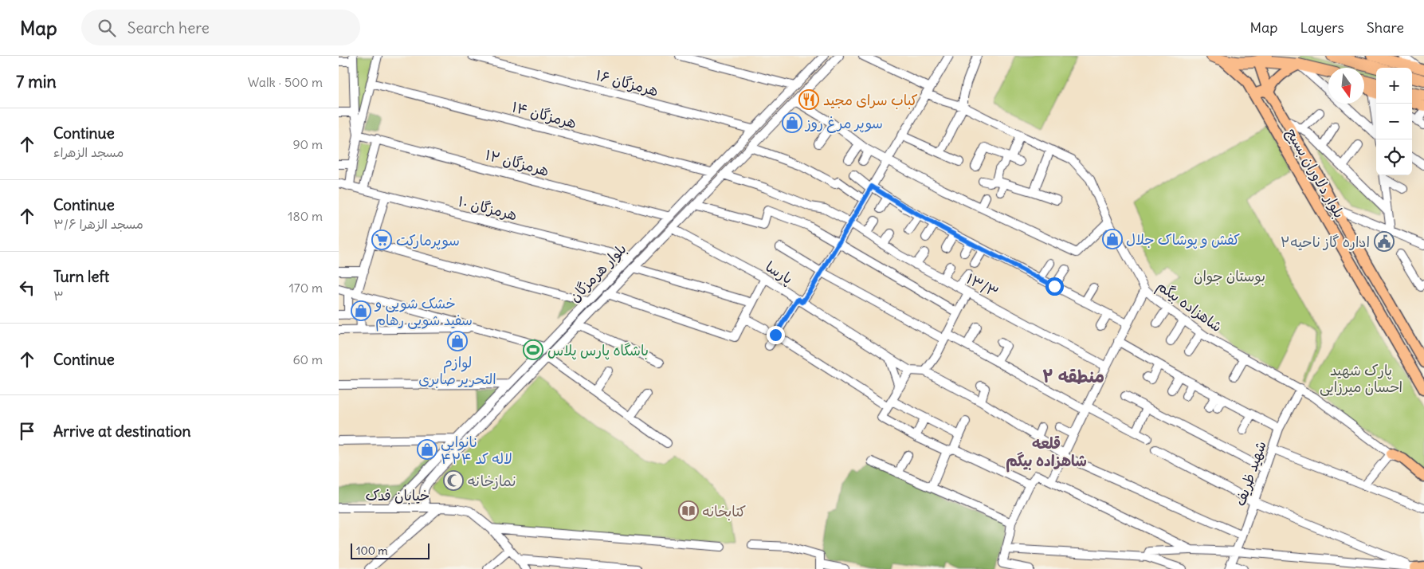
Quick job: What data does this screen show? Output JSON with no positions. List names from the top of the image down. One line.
{"streets":{"main road":["بلوار دلاوران بسیج"],"street":["هرمزگان ۱۶","هرمزگان ۱۴","هرمزگان ۱۲","هرمزگان ۱۰","بلوار هرمزگان","پارسا","۱۳/۳","شاهزاده بیگم","شهید ظریف","خیابان فدک"]},"crossings":[["هرمزگان ۱۶","بلوار هرمزگان"],["هرمزگان ۱۴","بلوار هرمزگان"],["هرمزگان ۱۲","بلوار هرمزگان"],["هرمزگان ۱۰","بلوار هرمزگان"],["بلوار هرمزگان","پارسا"],["بلوار هرمزگان","۱۳/۳"],["بلوار هرمزگان","خیابان فدک"],["شاهزاده بیگم","شهید ظریف"]],"districts":["منطقه ۲","قلعه شاهزاده بیگم"],"parks":["بوستان جوان","پارک شهید احسان میرزایی"],"places":{"restaurant":["کباب سرای مجید"],"shop":["سوپر مرغ روز","کفش و پوشاک جلال","خشک شویی و سفید شویی رهام","لوازم التحریر صابری","نانوایی لاله کد ۴۲۴"],"supermarket":["سوپرمارکت"],"public building":["اداره گاز ناحیه۲"],"sports":["باشگاه پارس پلاس"],"mosque":["نمازخانه"],"library":["کتابخانه"]},"scale_bar":"100 m","north":"bottom","page":{"header":"Map","search":"Search here","nav":["Map","Layers","Share"],"heading":["7 min","Walk · 500 m"],"map_buttons":["+","−"],"list":[["Continue","مسجد الزهراء","90 m"],["Continue","مسجد الزهرا ۳/۶","180 m"],["Turn left","۳","170 m"],["Continue","60 m"],"Arrive at destination"],"scale":"100 m"}}
